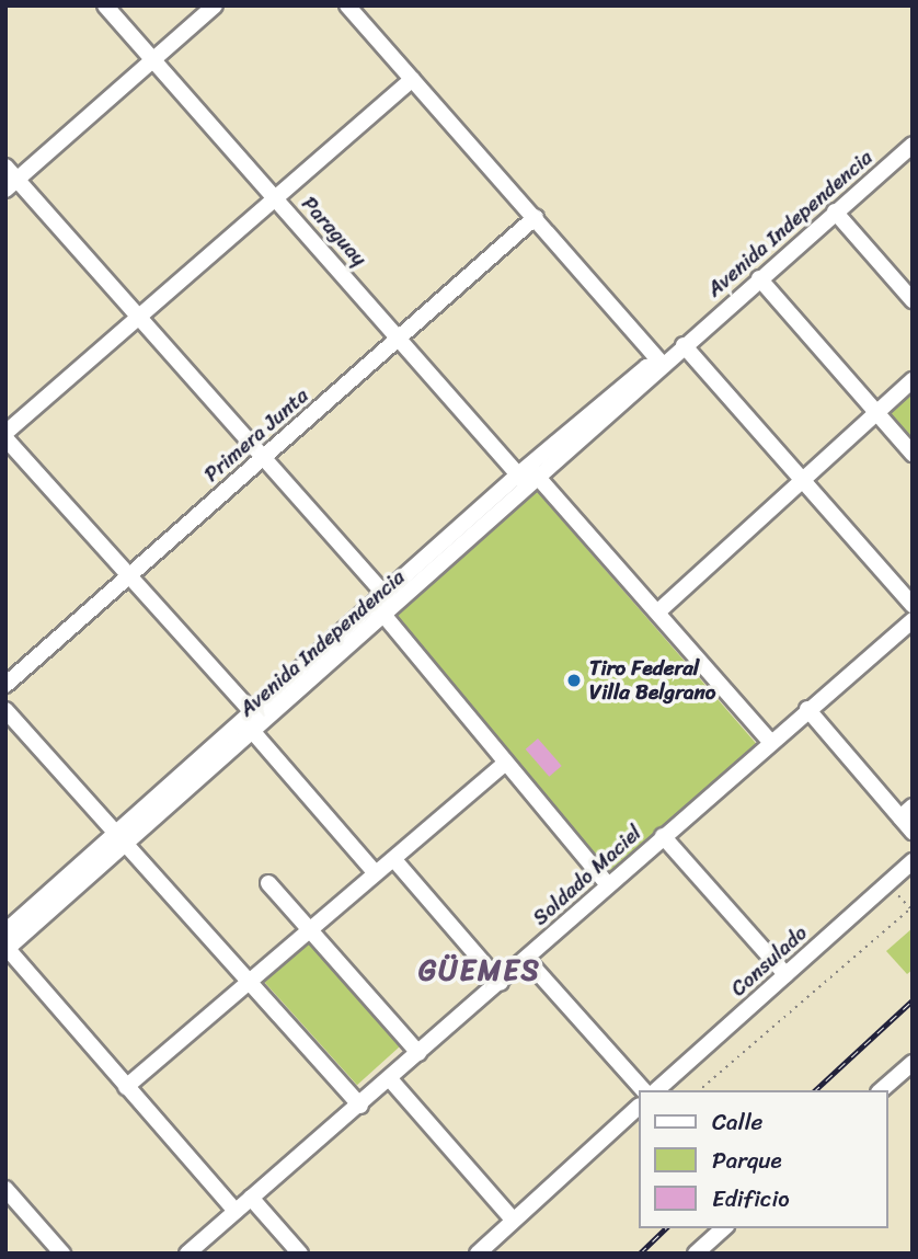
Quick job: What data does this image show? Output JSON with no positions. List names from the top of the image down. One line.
{"streets":{"street":["Avenida Independencia","Paraguay","Primera Junta","Soldado Maciel","Consulado"]},"crossings":[["Avenida Independencia","Paraguay"],["Paraguay","Primera Junta"],["Paraguay","Soldado Maciel"]],"districts":["GÜEMES"],"places":["Tiro Federal Villa Belgrano"],"legend":["Calle","Parque","Edificio"]}
